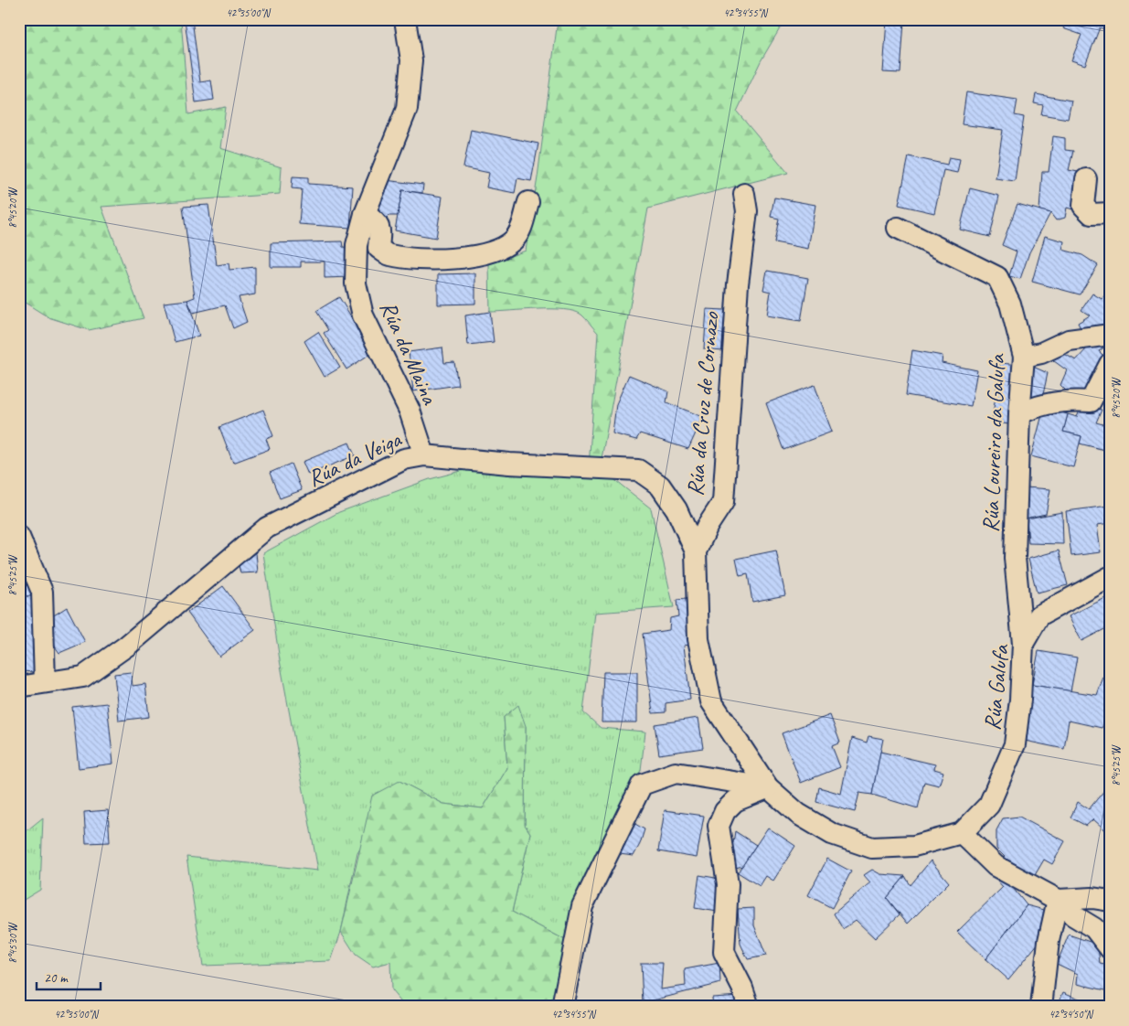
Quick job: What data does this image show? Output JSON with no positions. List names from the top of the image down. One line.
{"streets":{"street":["Rúa da Maina","Rúa da Cruz de Cornazo","Rúa Loureiro da Galufa","Rúa da Veiga","Rúa Galufa"]},"crossings":[["Rúa da Maina","Rúa da Veiga"],["Rúa da Cruz de Cornazo","Rúa da Veiga"],["Rúa da Cruz de Cornazo","Rúa Galufa"],["Rúa Loureiro da Galufa","Rúa Galufa"]],"scale_bar":"20 m","coordinates":["42°35'00\"N","42°34'55\"N","8°45'20\"W","8°45'25\"W","8°45'30\"W","42°34'50\"N"]}
